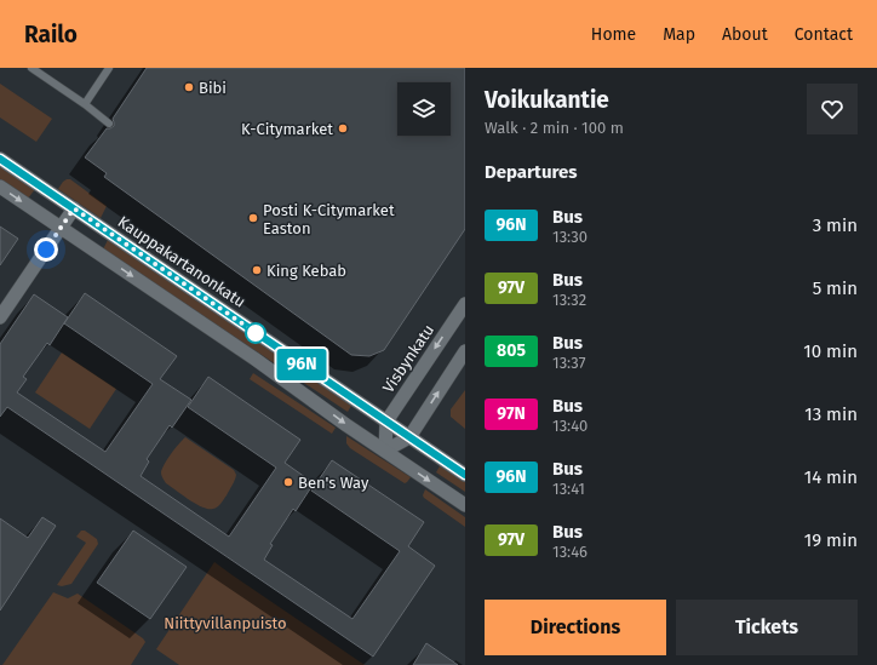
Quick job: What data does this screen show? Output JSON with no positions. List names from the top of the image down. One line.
{"streets":{"main road":["Kauppakartanonkatu","Visbynkatu"]},"crossings":[["Kauppakartanonkatu","Visbynkatu"]],"parks":["Niittyvillanpuisto"],"places":["Bibi","K-Citymarket","Posti K-Citymarket Easton","King Kebab","Ben's Way"],"lines":["bus line 96N"],"page":{"header":"Railo","nav":["Home","Map","About","Contact"],"on_map":"96N","heading":[["Voikukantie","Walk · 2 min · 100 m"],"Departures"],"list":[{"mark":"96N","name":"Bus","note":"13:30","value":"3 min"},{"mark":"97V","name":"Bus","note":"13:32","value":"5 min"},{"mark":"805","name":"Bus","note":"13:37","value":"10 min"},{"mark":"97N","name":"Bus","note":"13:40","value":"13 min"},{"mark":"96N","name":"Bus","note":"13:41","value":"14 min"},{"mark":"97V","name":"Bus","note":"13:46","value":"19 min"}],"buttons":["Directions","Tickets"]}}
